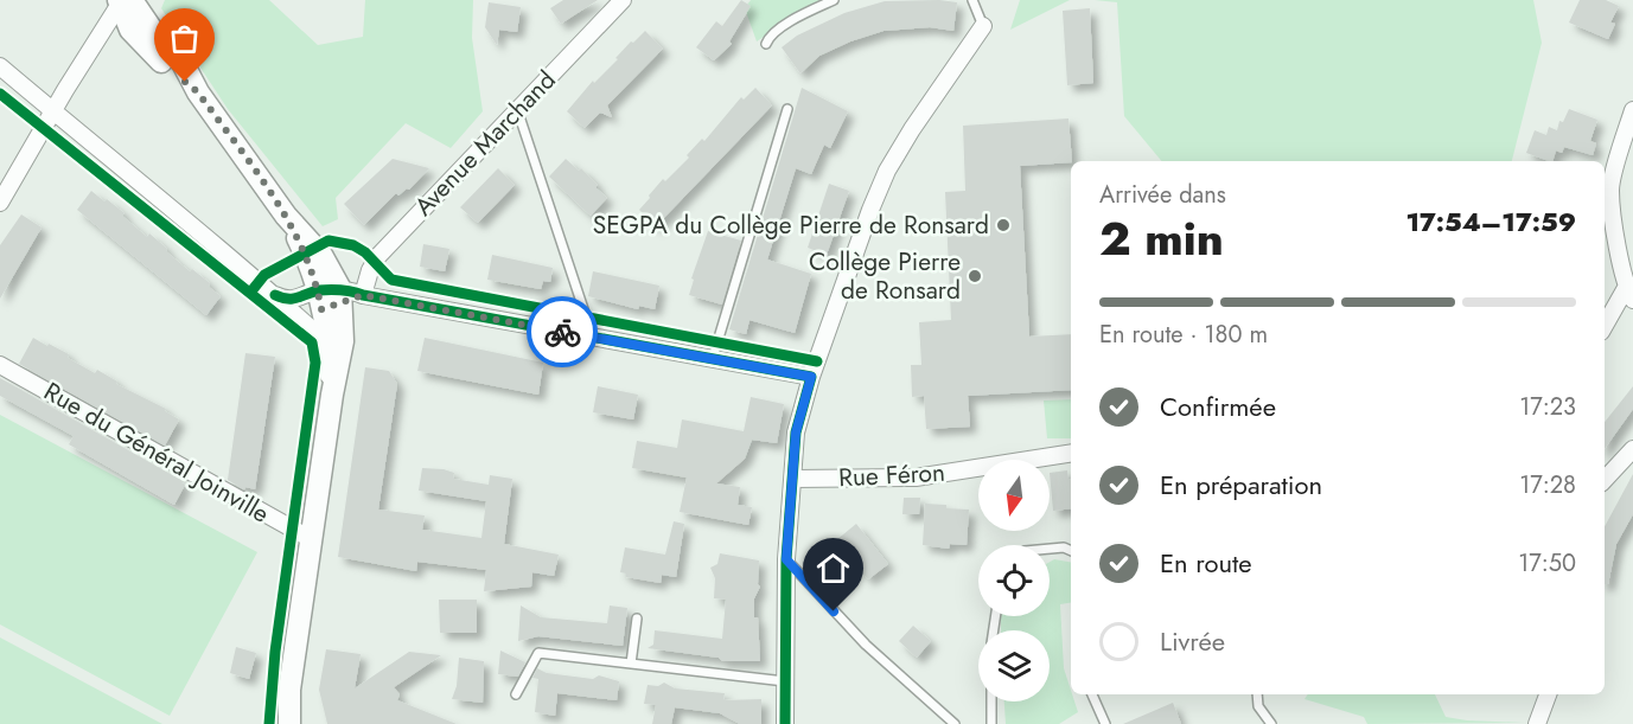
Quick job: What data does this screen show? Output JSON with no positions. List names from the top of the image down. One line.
{"streets":{"street":["Avenue Marchand","Rue du Général Joinville","Rue Féron"]},"places":["SEGPA du Collège Pierre de Ronsard","Collège Pierre de Ronsard"],"north":"bottom","page":{"heading":["2 min","Arrivée dans","17:54–17:59"],"bar":"En route · 180 m","list":[["Confirmée","17:23"],["En préparation","17:28"],["En route","17:50"],"Livrée"]}}
